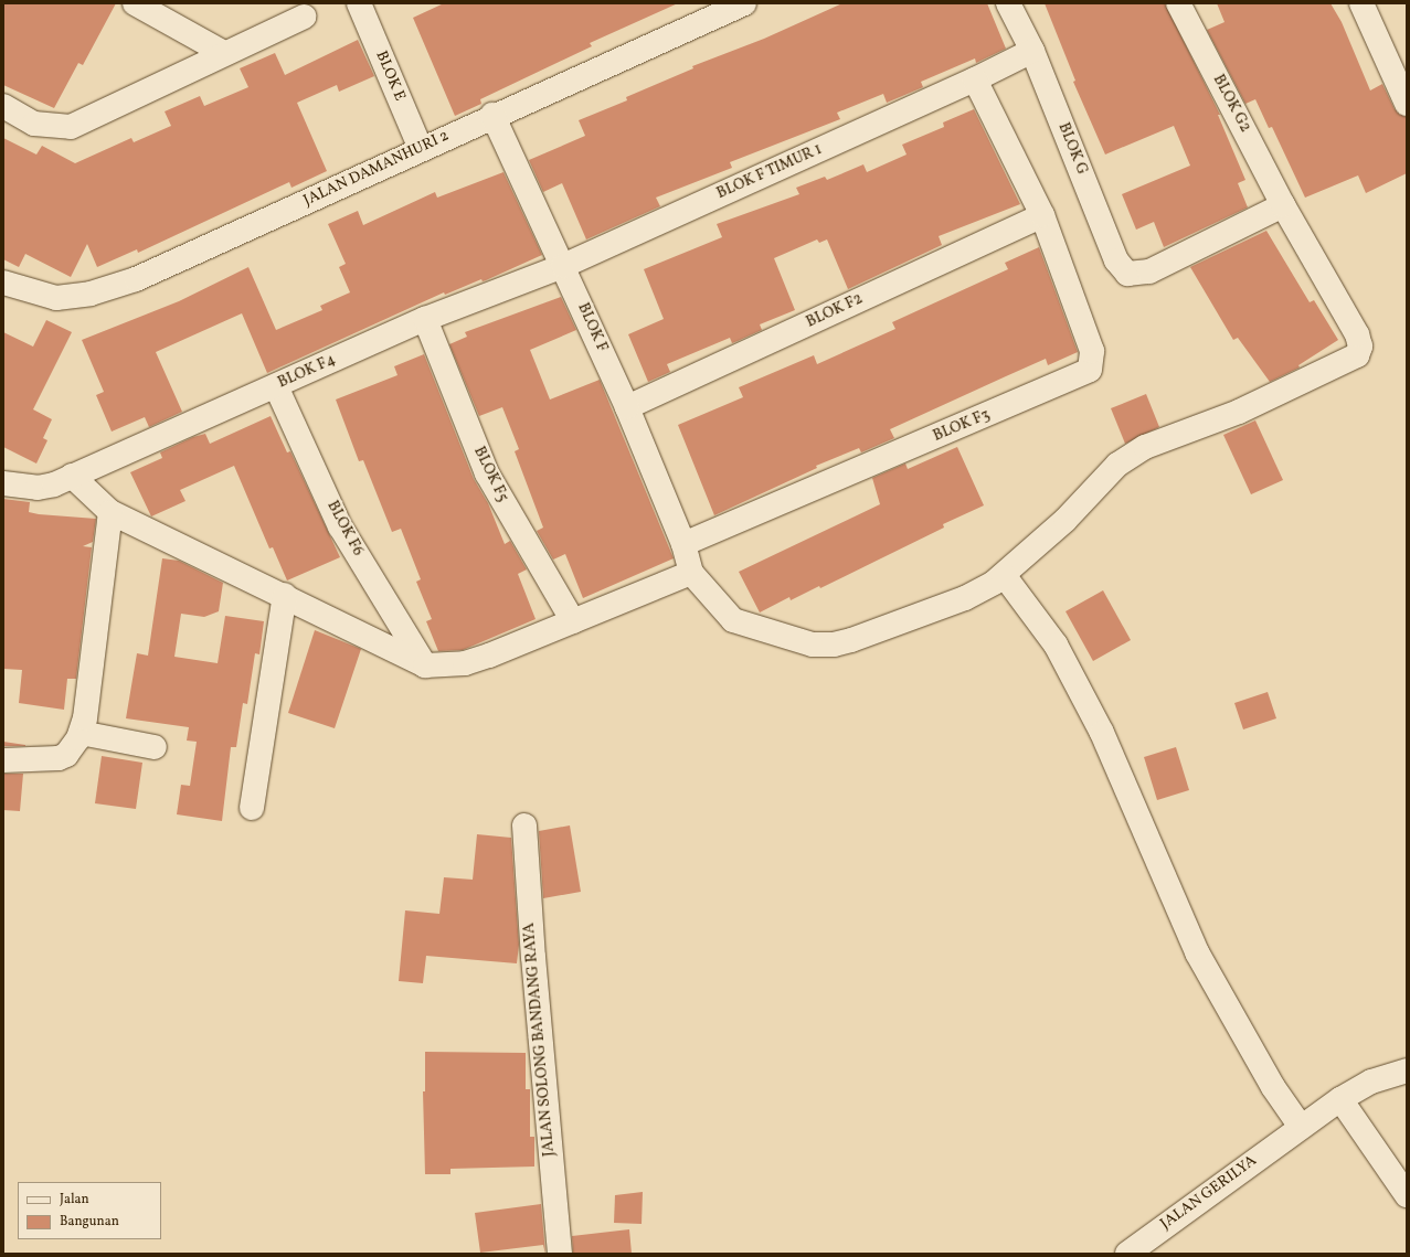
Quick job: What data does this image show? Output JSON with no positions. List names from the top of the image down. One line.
{"streets":{"street":["BLOK E","BLOK G2","BLOK G","JALAN DAMANHURI 2","BLOK F TIMUR 1","BLOK F2","BLOK F","BLOK F4","BLOK F3","BLOK F5","BLOK F6","JALAN SOLONG BANDANG RAYA","JALAN GERILYA"]},"crossings":[["BLOK E","JALAN DAMANHURI 2"],["BLOK G2","BLOK G"],["BLOK G","BLOK F TIMUR 1"],["JALAN DAMANHURI 2","BLOK F"],["BLOK F TIMUR 1","BLOK F"],["BLOK F TIMUR 1","BLOK F4"],["BLOK F2","BLOK F"],["BLOK F2","BLOK F3"],["BLOK F","BLOK F4"],["BLOK F","BLOK F3"],["BLOK F4","BLOK F5"],["BLOK F4","BLOK F6"]],"legend":["Jalan","Bangunan"]}
